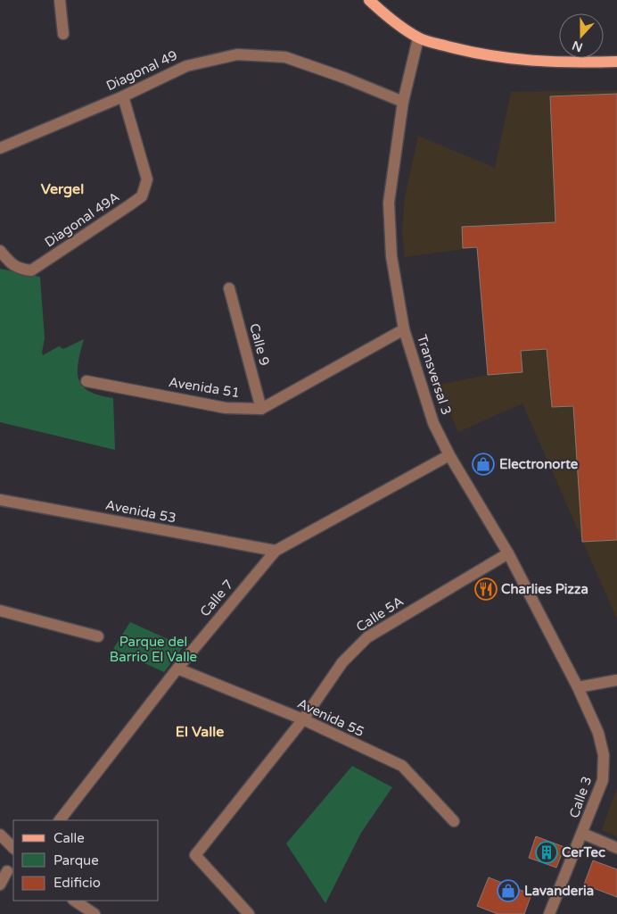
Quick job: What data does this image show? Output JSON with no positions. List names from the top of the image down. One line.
{"streets":{"street":["Diagonal 49","Diagonal 49A","Calle 9","Transversal 3","Avenida 51","Avenida 53","Calle 7","Calle 5A","Avenida 55","Calle 3"]},"crossings":[["Diagonal 49","Diagonal 49A"],["Diagonal 49","Transversal 3"],["Calle 9","Avenida 51"],["Transversal 3","Calle 7"],["Transversal 3","Calle 5A"],["Transversal 3","Calle 3"],["Avenida 53","Calle 7"],["Calle 7","Avenida 55"],["Calle 5A","Avenida 55"]],"districts":["Vergel","El Valle"],"parks":["Parque del Barrio El Valle"],"places":{"shop":["Electronorte","Lavanderia"],"restaurant":["Charlies Pizza"],"building":["CerTec"]},"legend":["Calle","Parque","Edificio"],"north":"bottom"}
